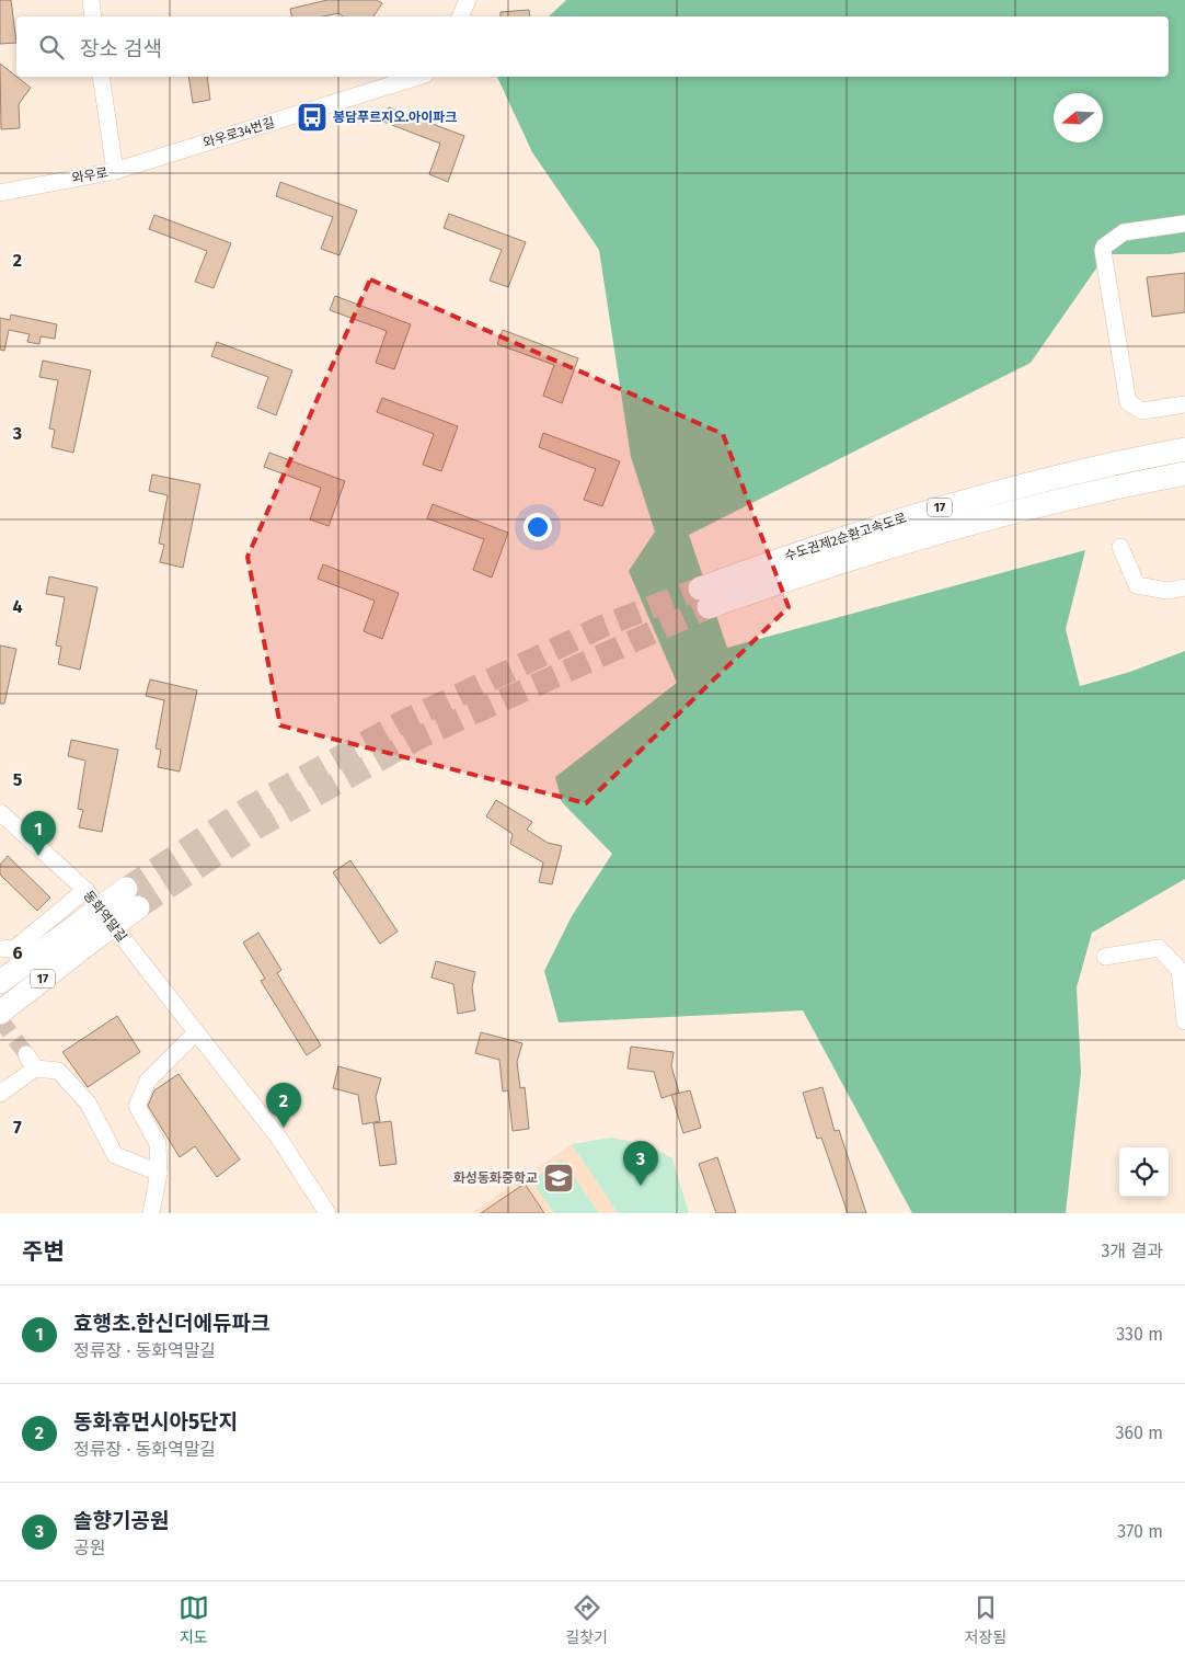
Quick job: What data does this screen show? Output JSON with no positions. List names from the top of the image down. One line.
{"streets":{"highway":["17","수도권제2순환고속도로"],"street":["와우로34번길","와우로","동화역말길"]},"crossings":[["와우로34번길","와우로"]],"places":{"bus stop":["봉담푸르지오.아이파크"],"school or university":["화성동화중학교"]},"north":"left","page":{"search":"장소 검색","pins":["1","2","3"],"heading":["주변","3개 결과"],"list":[{"mark":"1","name":"효행초.한신더에듀파크","note":"정류장 · 동화역말길","value":"330 m"},{"mark":"2","name":"동화휴먼시아5단지","note":"정류장 · 동화역말길","value":"360 m"},{"mark":"3","name":"솔향기공원","note":"공원","value":"370 m"}],"nav":["지도","길찾기","저장됨"]},"grid":{"rows":["2","3","4","5","6","7"]}}
